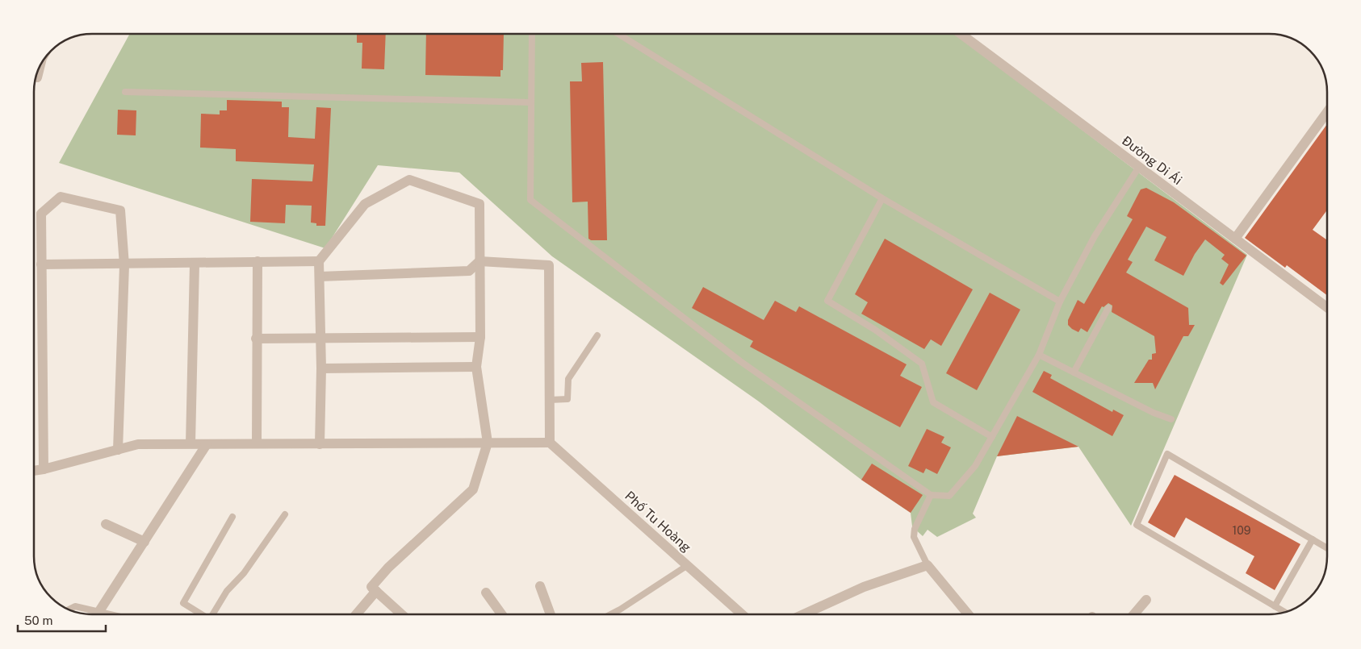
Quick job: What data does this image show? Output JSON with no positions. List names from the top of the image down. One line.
{"streets":{"street":["Đường Di Ái","Phố Tu Hoàng"]},"house_numbers":["109"],"scale_bar":"50 m"}
